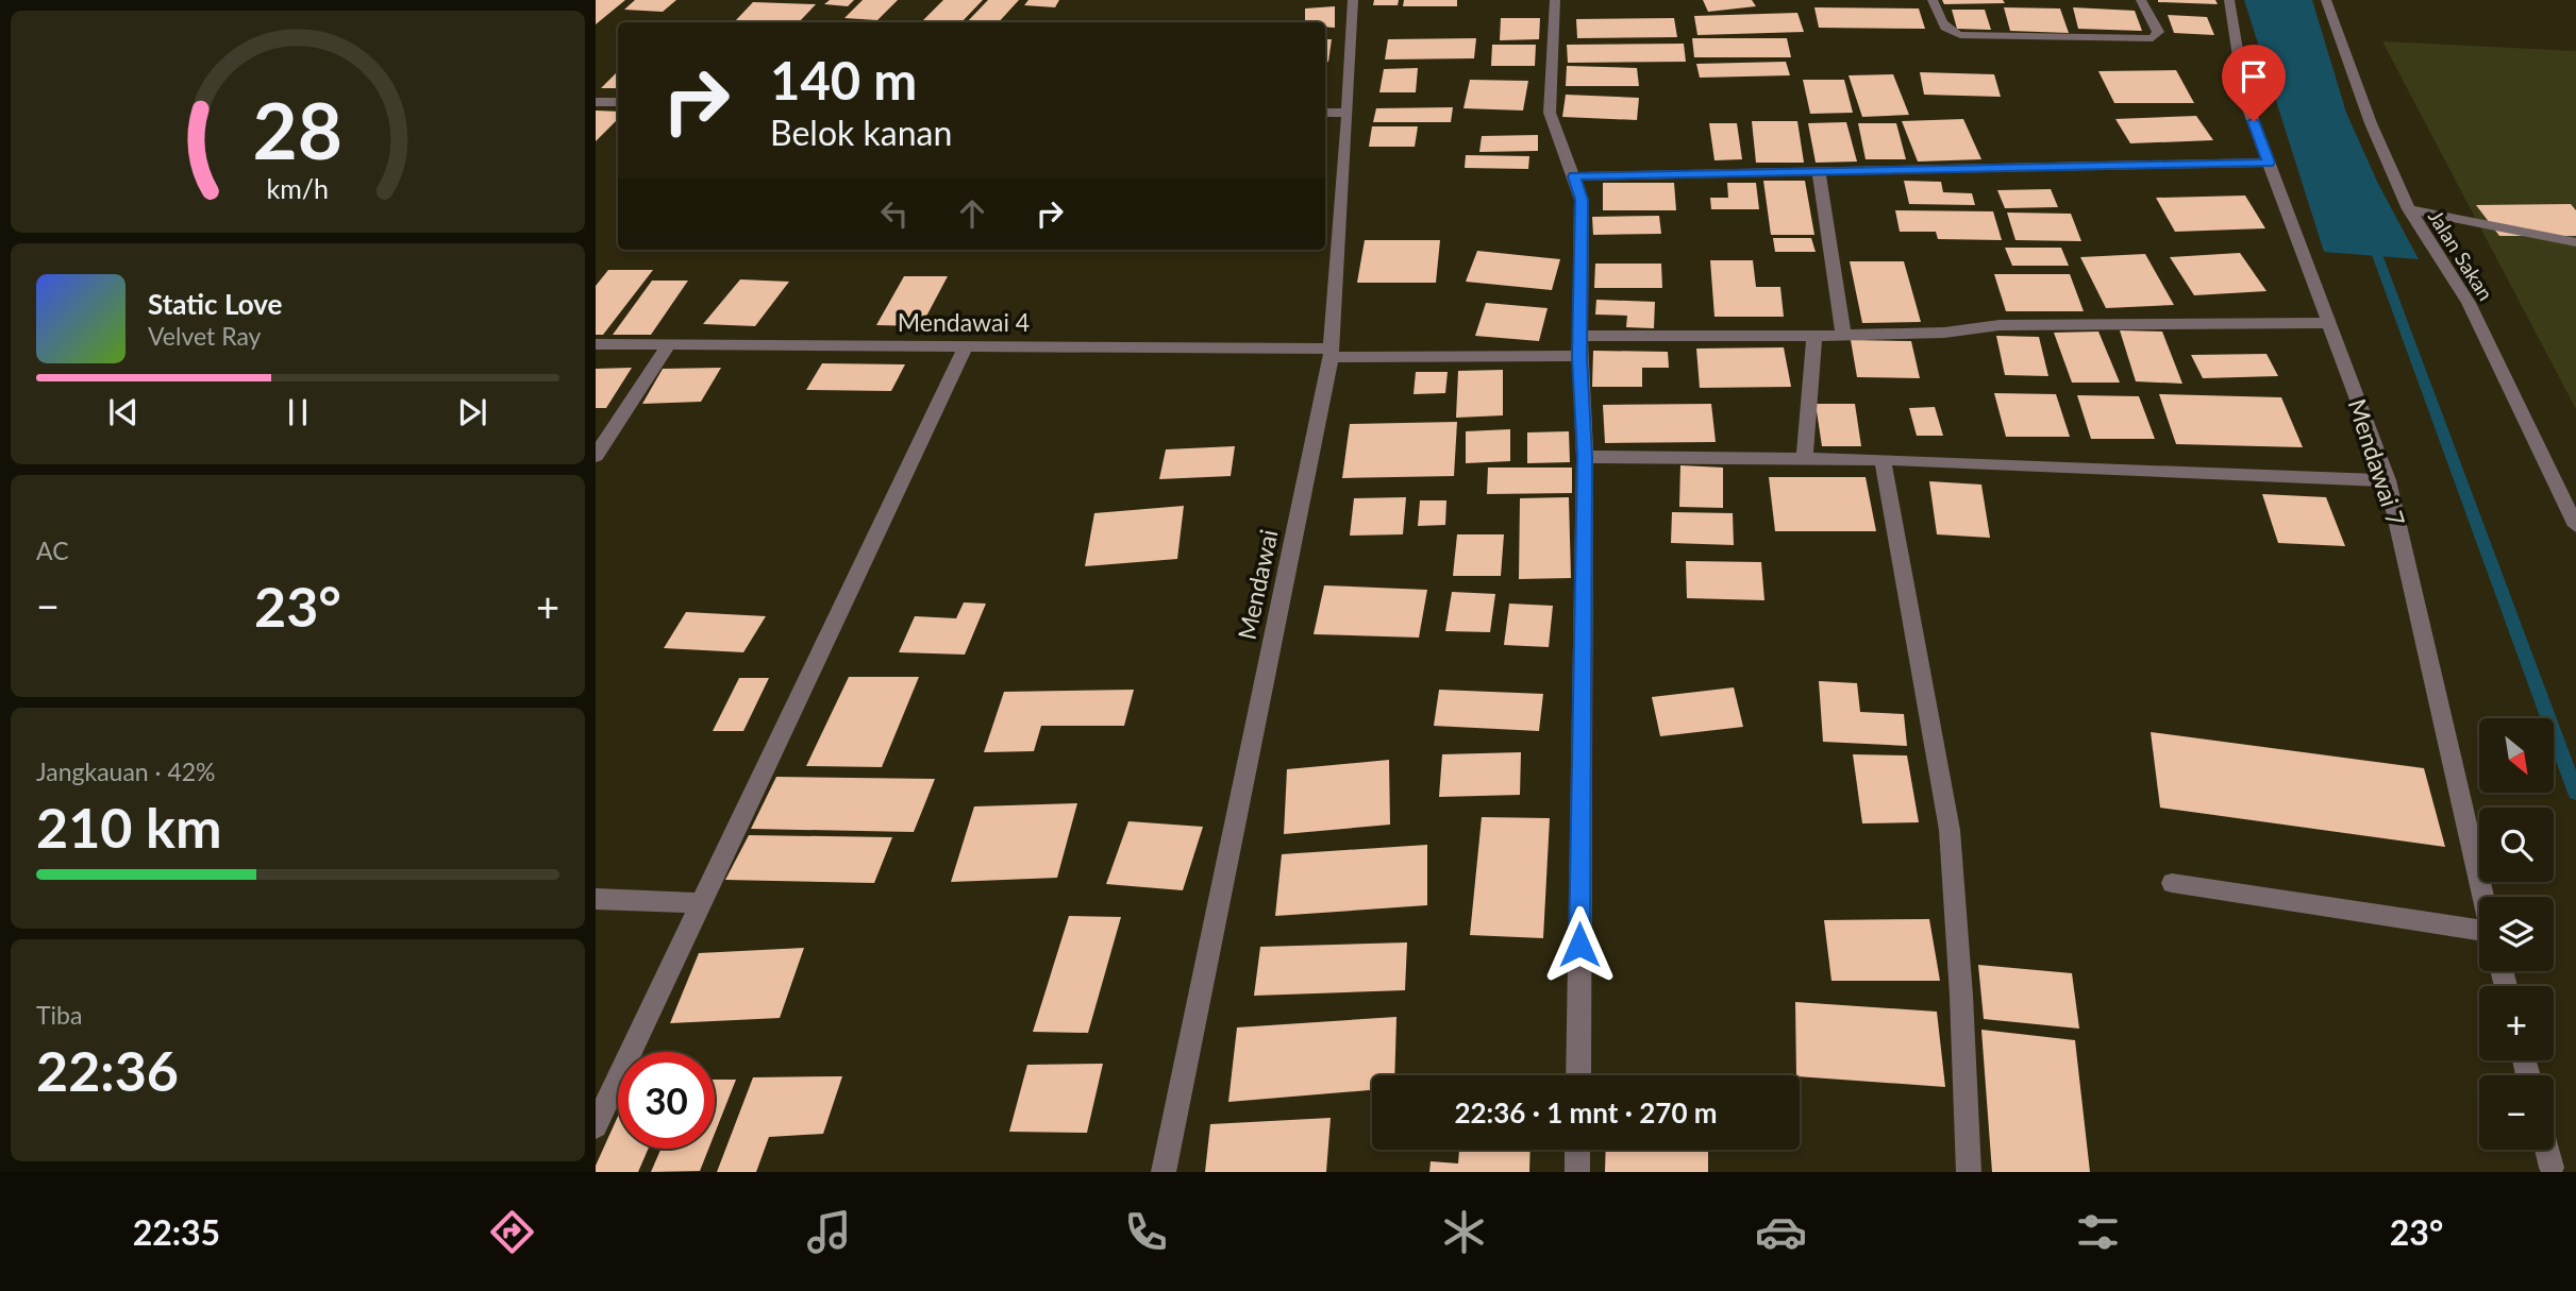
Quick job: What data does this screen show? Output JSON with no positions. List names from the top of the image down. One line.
{"streets":{"street":["Jalan Sakan","Mendawai 4","Mendawai 7","Mendawai"]},"crossings":[["Mendawai 4","Mendawai"]],"north":"bottom right","page":{"turn":["140 m","Belok kanan"],"song":["Static Love","Velvet Ray"],"tile":["AC",["Jangkauan · 42%","210 km"],["Tiba","22:36"]],"heat":["−","23°","+"],"map_buttons":["+","−"],"limit":"30","trip":"22:36 · 1 mnt · 270 m","tabs":["22:35","23°"],"gauge":["28","km/h"]}}
